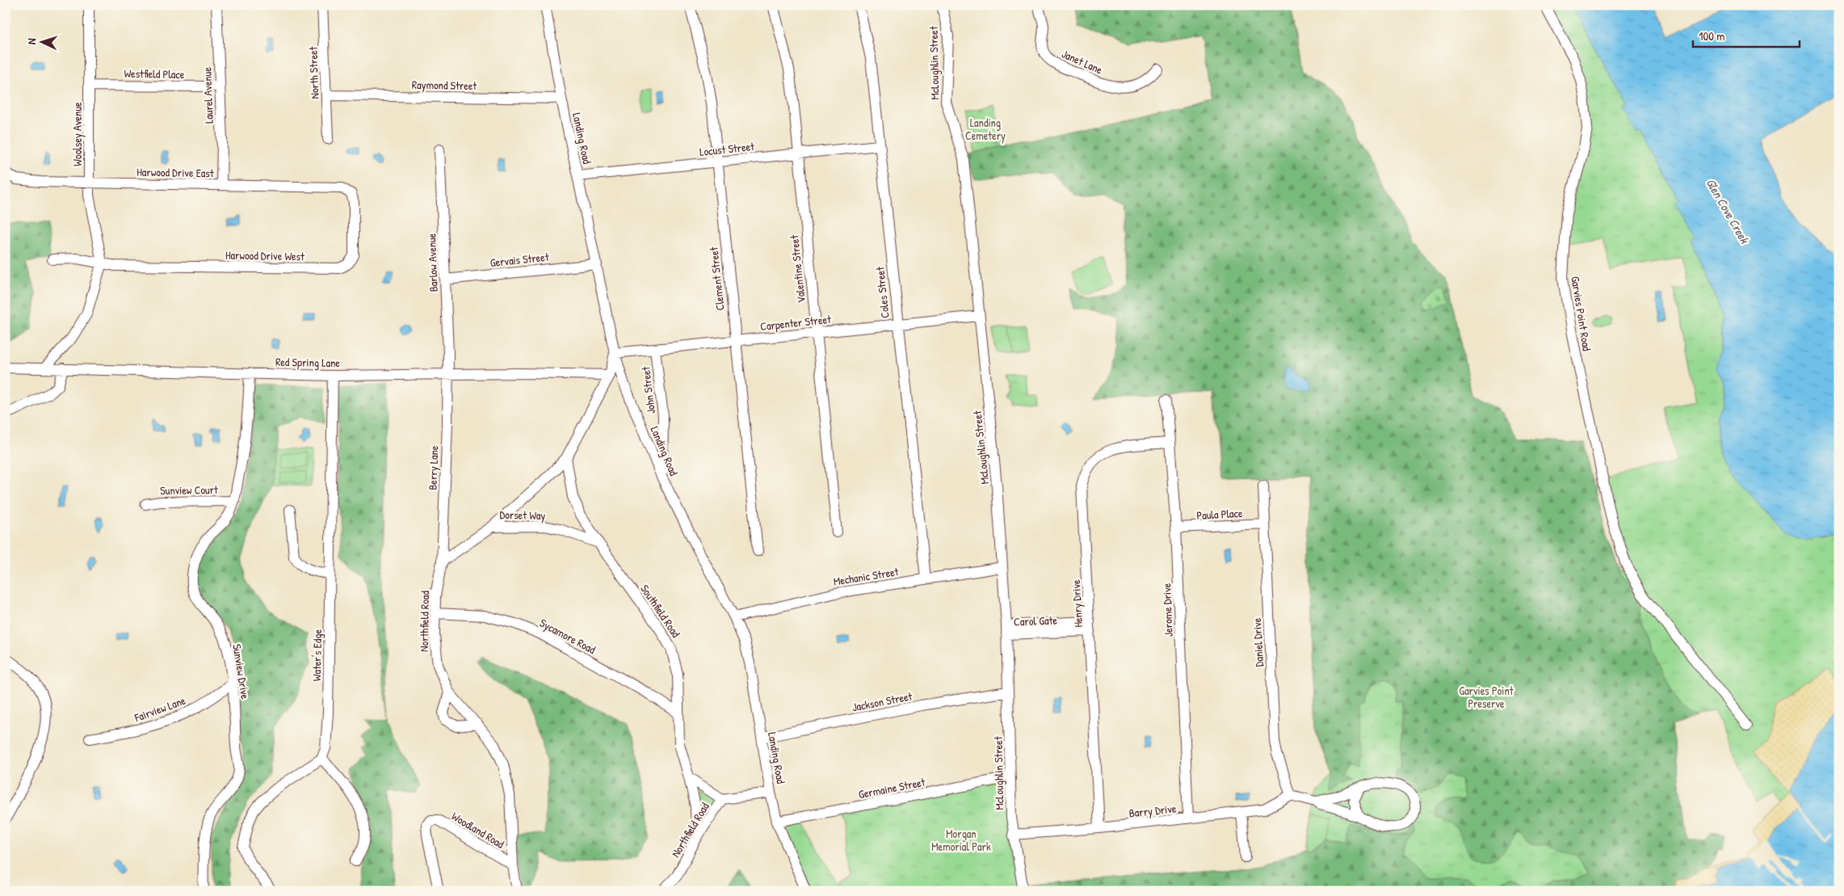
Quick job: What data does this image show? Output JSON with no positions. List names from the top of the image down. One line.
{"streets":{"street":["Janet Lane","McLoughlin Street","North Street","Westfield Place","Raymond Street","Laurel Avenue","Woolsey Avenue","Landing Road","Locust Street","Harwood Drive East","Harwood Drive West","Gervais Street","Barlow Avenue","Valentine Street","Clement Street","Coles Street","Garvies Point Road","Carpenter Street","Red Spring Lane","John Street","Berry Lane","Sunview Court","Paula Place","Dorset Way","Mechanic Street","Henry Drive","Jerome Drive","Southfield Road","Carol Gate","Northfield Road","Sycamore Road","Daniel Drive","Water's Edge","Sunview Drive","Jackson Street","Fairview Lane","Germaine Street","Barry Drive","Woodland Road"]},"crossings":[["McLoughlin Street","Carpenter Street"],["McLoughlin Street","Mechanic Street"],["McLoughlin Street","Carol Gate"],["McLoughlin Street","Jackson Street"],["McLoughlin Street","Germaine Street"],["McLoughlin Street","Barry Drive"],["North Street","Raymond Street"],["Westfield Place","Laurel Avenue"],["Westfield Place","Woolsey Avenue"],["Raymond Street","Landing Road"],["Laurel Avenue","Harwood Drive East"],["Woolsey Avenue","Harwood Drive East"],["Woolsey Avenue","Harwood Drive West"],["Woolsey Avenue","Red Spring Lane"],["Landing Road","Locust Street"],["Landing Road","Gervais Street"],["Landing Road","Carpenter Street"],["Landing Road","John Street"],["Landing Road","Mechanic Street"],["Landing Road","Northfield Road"],["Landing Road","Jackson Street"],["Landing Road","Germaine Street"],["Locust Street","Valentine Street"],["Locust Street","Clement Street"],["Locust Street","Coles Street"],["Harwood Drive East","Harwood Drive West"],["Gervais Street","Barlow Avenue"],["Barlow Avenue","Red Spring Lane"],["Barlow Avenue","Berry Lane"],["Valentine Street","Carpenter Street"],["Clement Street","Carpenter Street"],["Coles Street","Carpenter Street"],["Coles Street","Mechanic Street"],["Carpenter Street","John Street"],["Red Spring Lane","Berry Lane"],["Red Spring Lane","Water's Edge"],["Red Spring Lane","Sunview Drive"],["Berry Lane","Northfield Road"],["Sunview Court","Sunview Drive"],["Paula Place","Jerome Drive"],["Paula Place","Daniel Drive"],["Dorset Way","Southfield Road"],["Henry Drive","Jerome Drive"],["Henry Drive","Carol Gate"],["Henry Drive","Barry Drive"],["Jerome Drive","Barry Drive"],["Southfield Road","Northfield Road"],["Southfield Road","Sycamore Road"],["Northfield Road","Sycamore Road"],["Northfield Road","Woodland Road"],["Daniel Drive","Barry Drive"],["Sunview Drive","Fairview Lane"]],"water":["Glen Cove Creek"],"parks":["Landing Cemetery","Garvies Point Preserve","Morgan Memorial Park"],"scale_bar":"100 m","north":"left"}
